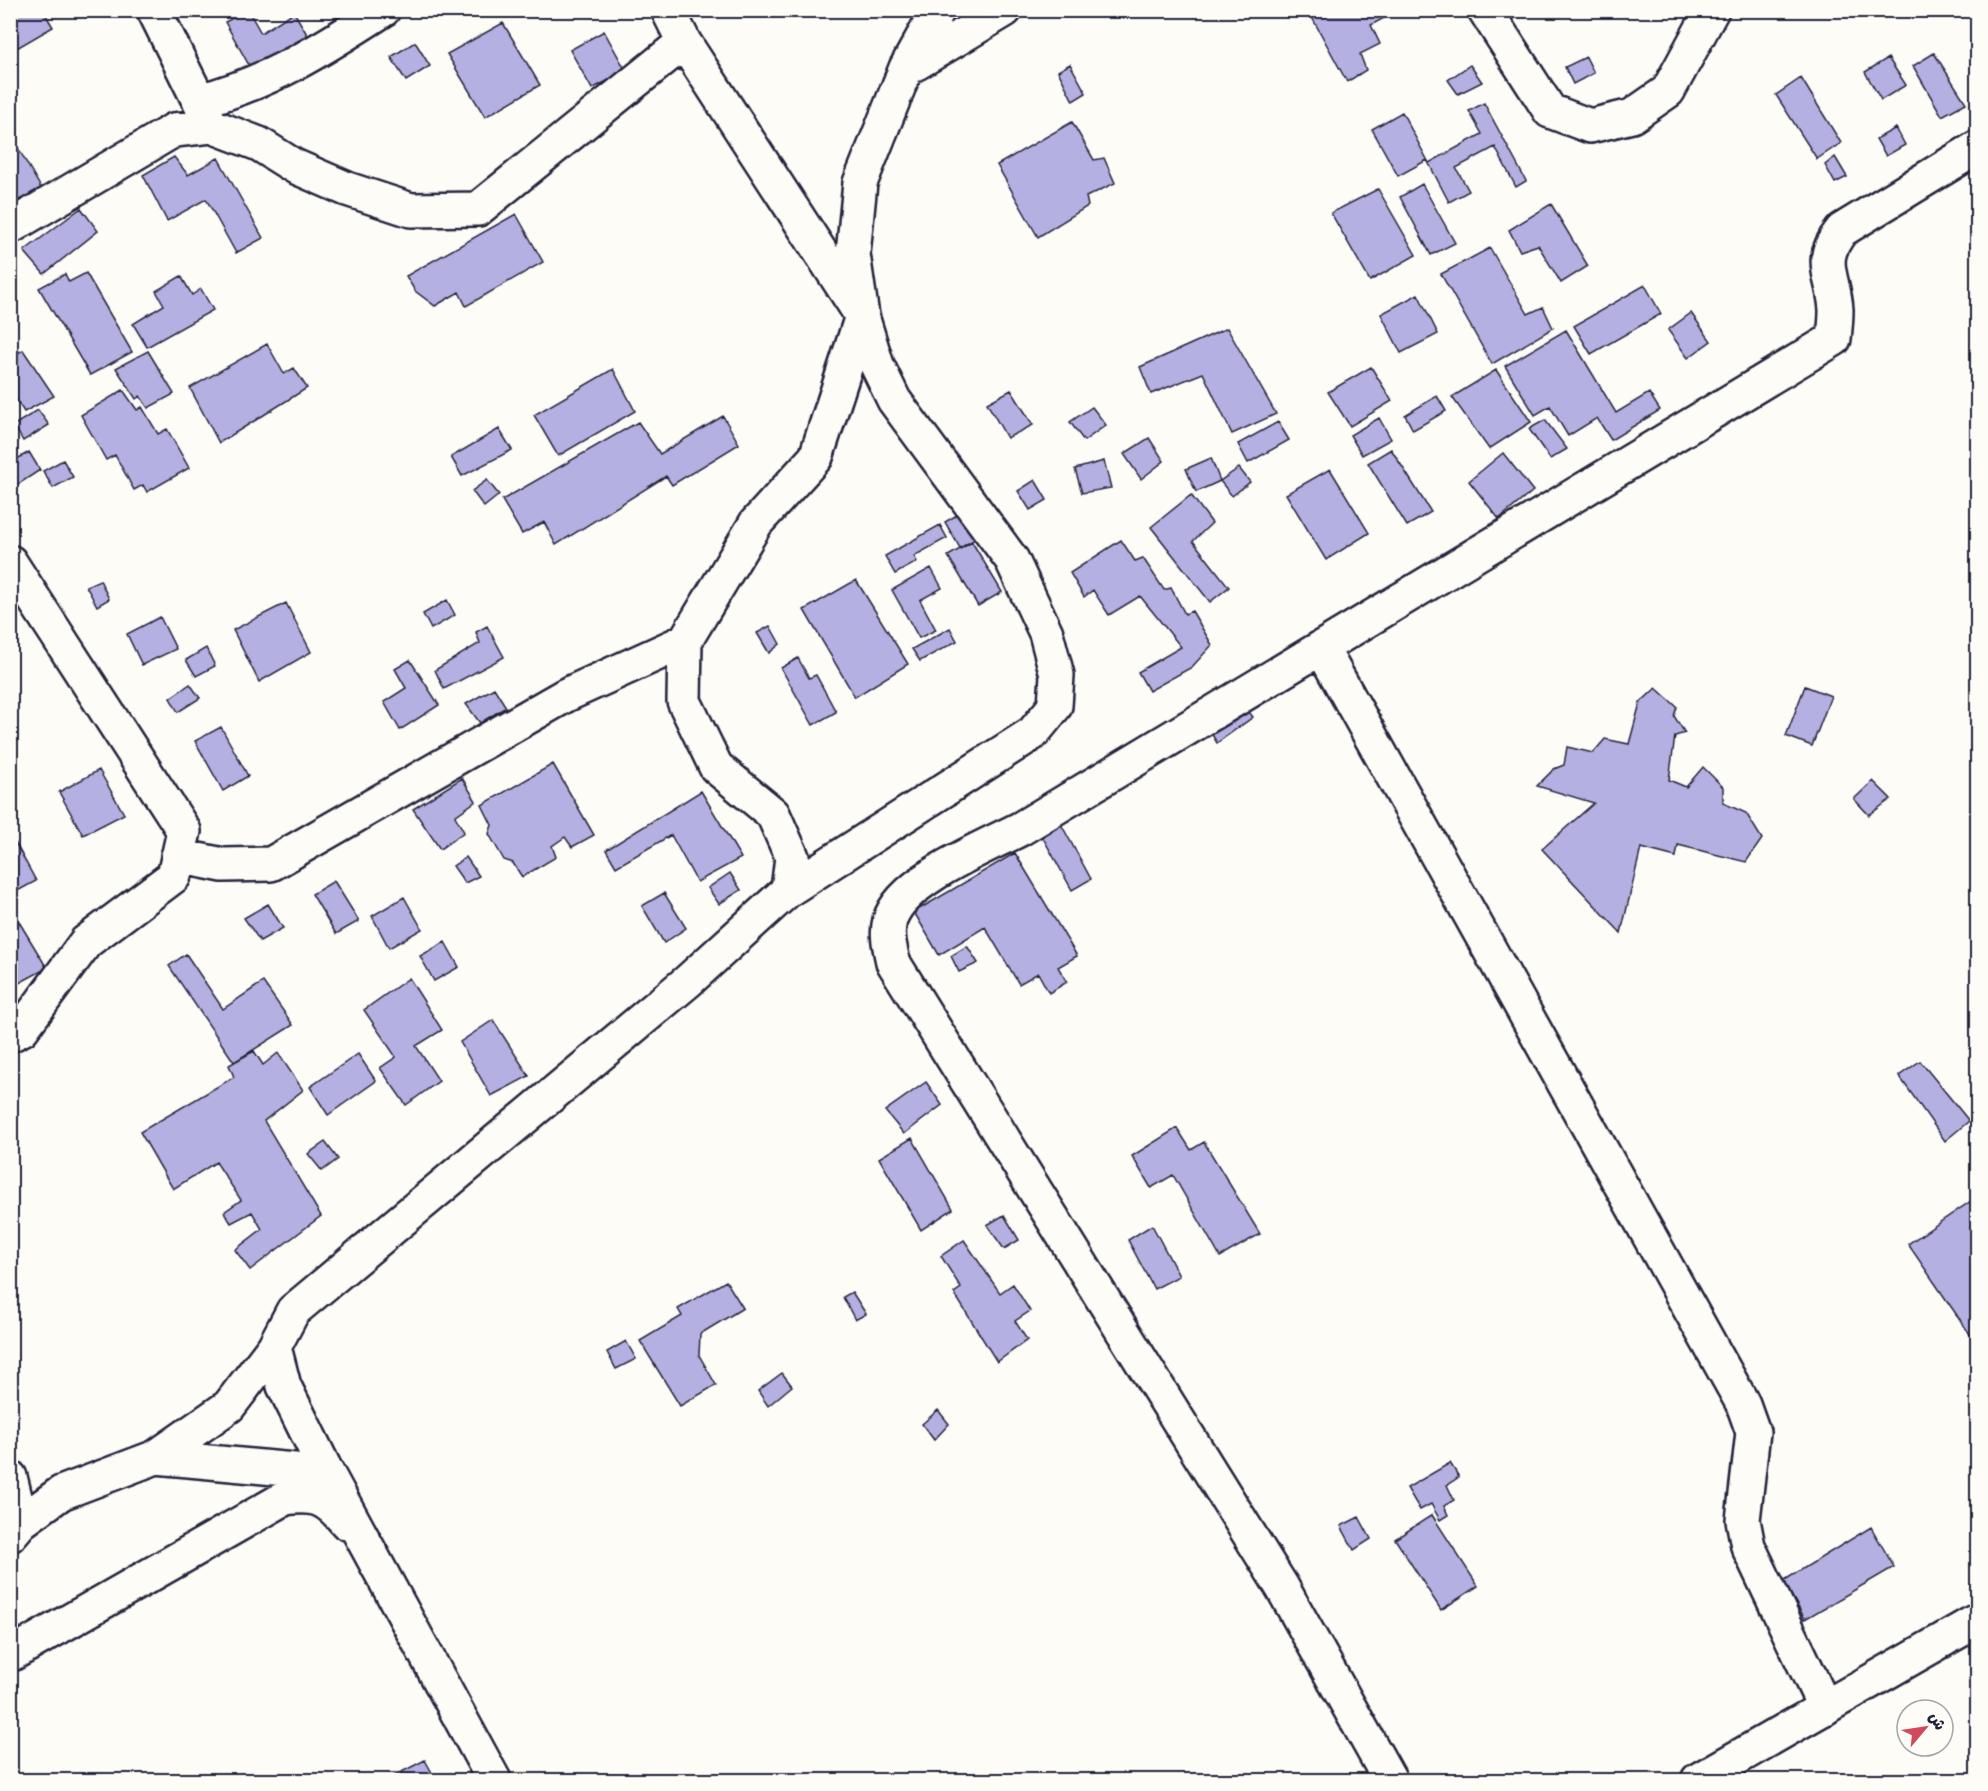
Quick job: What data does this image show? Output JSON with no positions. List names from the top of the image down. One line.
{"north":"top right"}
